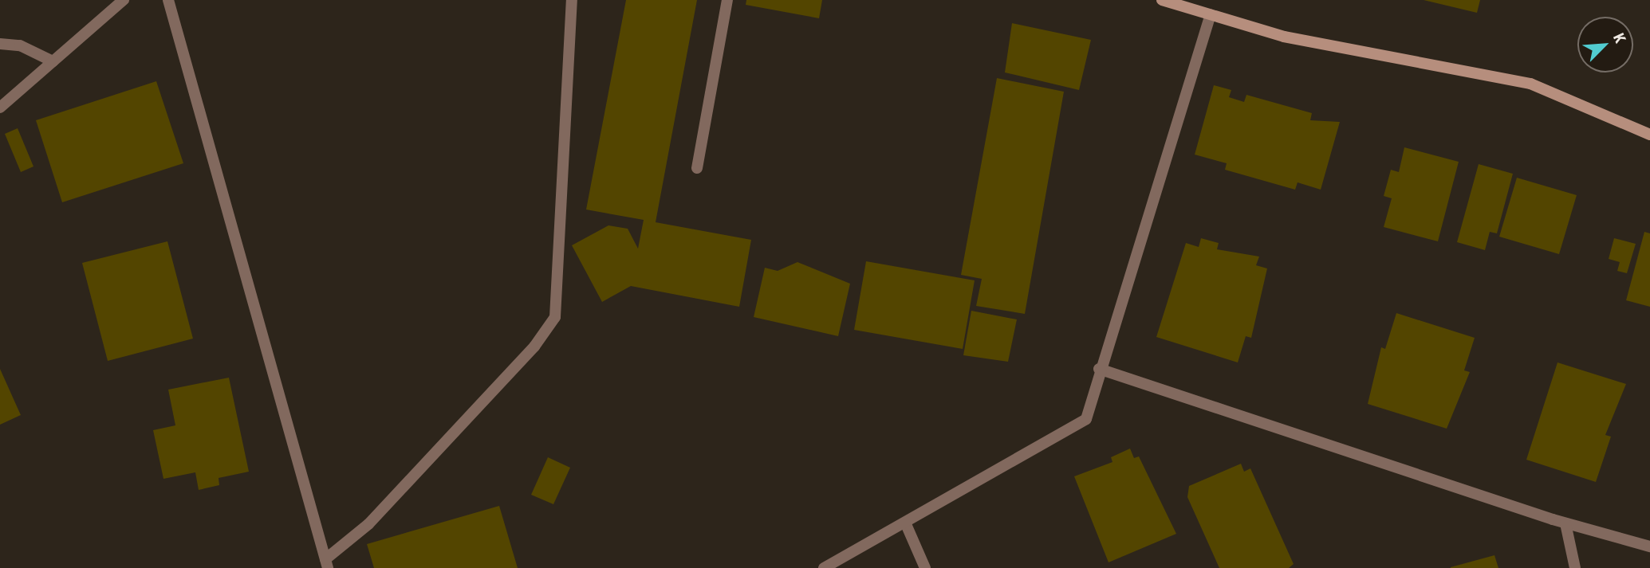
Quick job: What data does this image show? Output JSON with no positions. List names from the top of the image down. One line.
{"north":"top right"}
